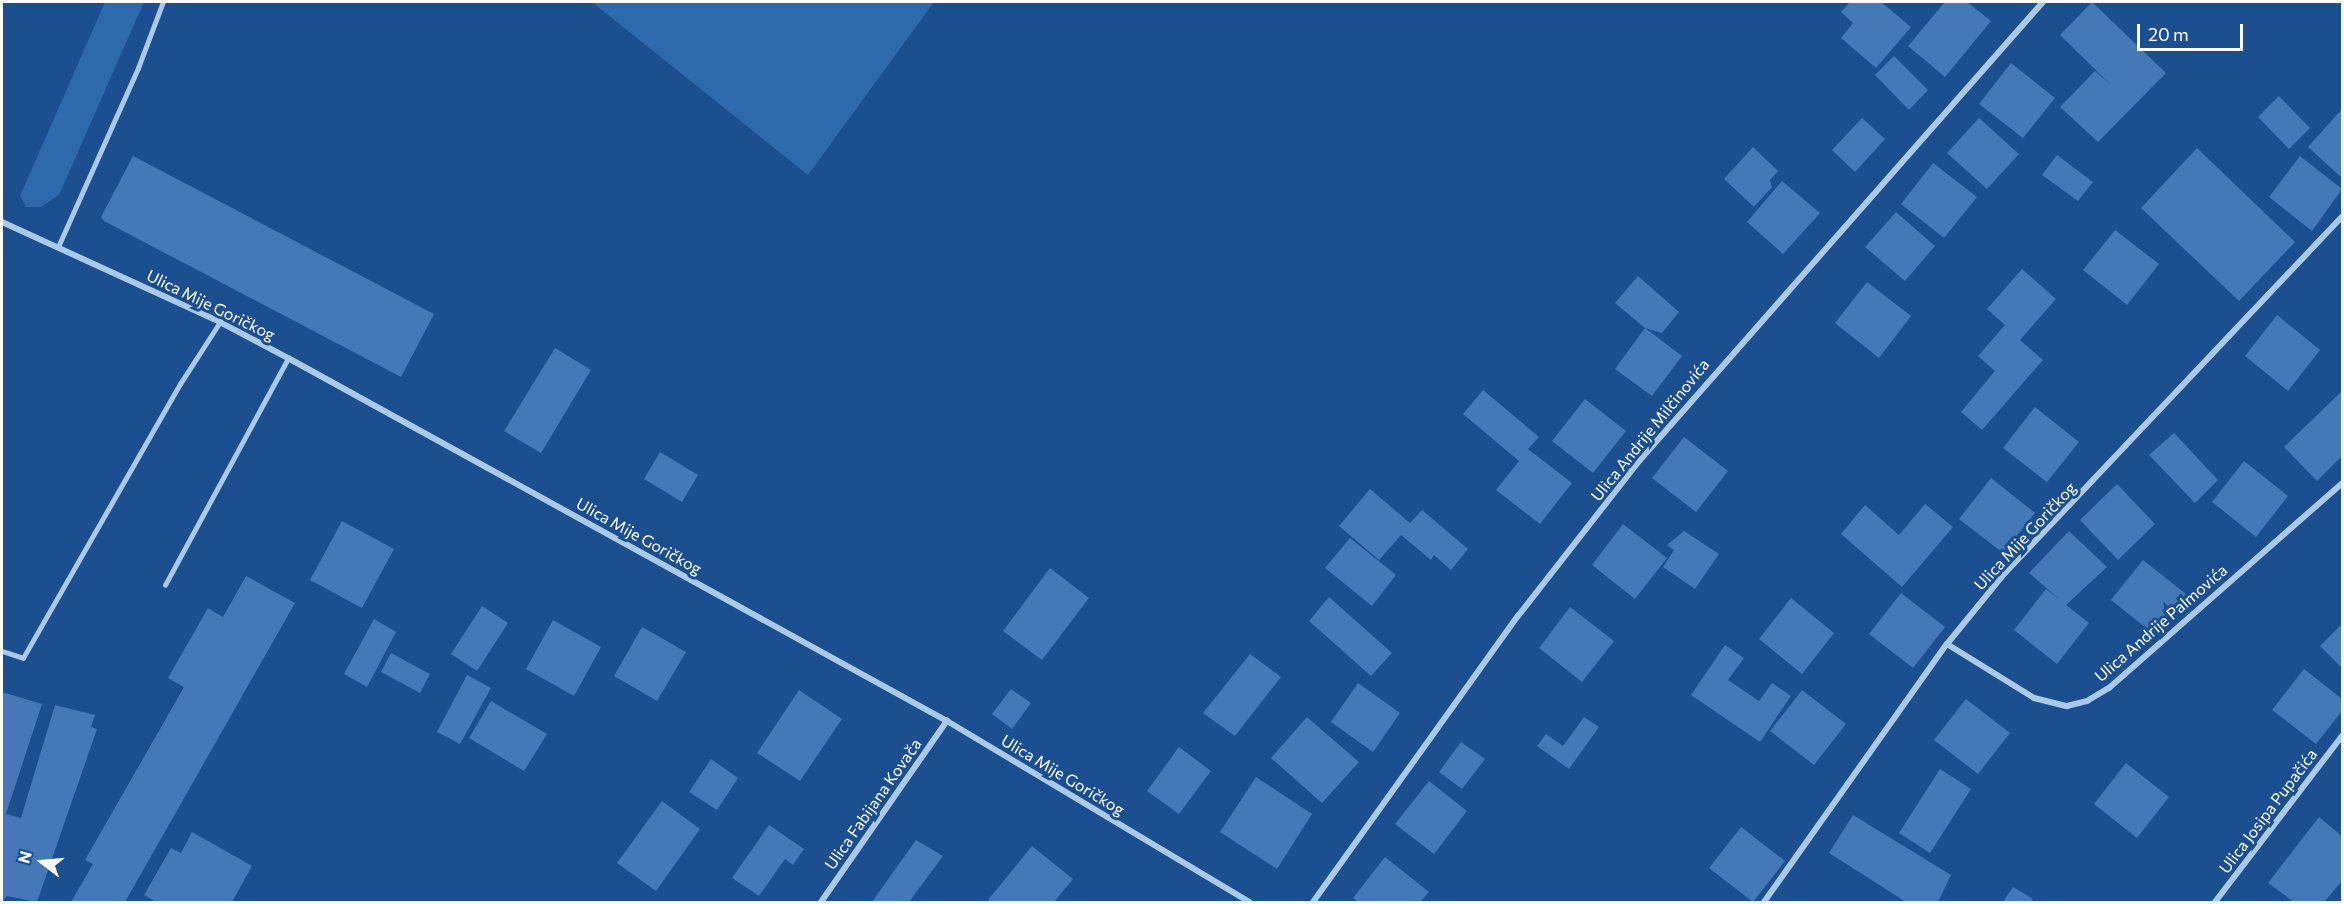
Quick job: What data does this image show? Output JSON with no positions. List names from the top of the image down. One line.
{"streets":{"street":["Ulica Mije Goričkog","Ulica Andrije Milčinovića","Ulica Andrije Palmovića","Ulica Fabijana Kovača","Ulica Josipa Pupačića"]},"crossings":[["Ulica Mije Goričkog","Ulica Andrije Palmovića"],["Ulica Mije Goričkog","Ulica Fabijana Kovača"]],"scale_bar":"20 m","north":"left"}
